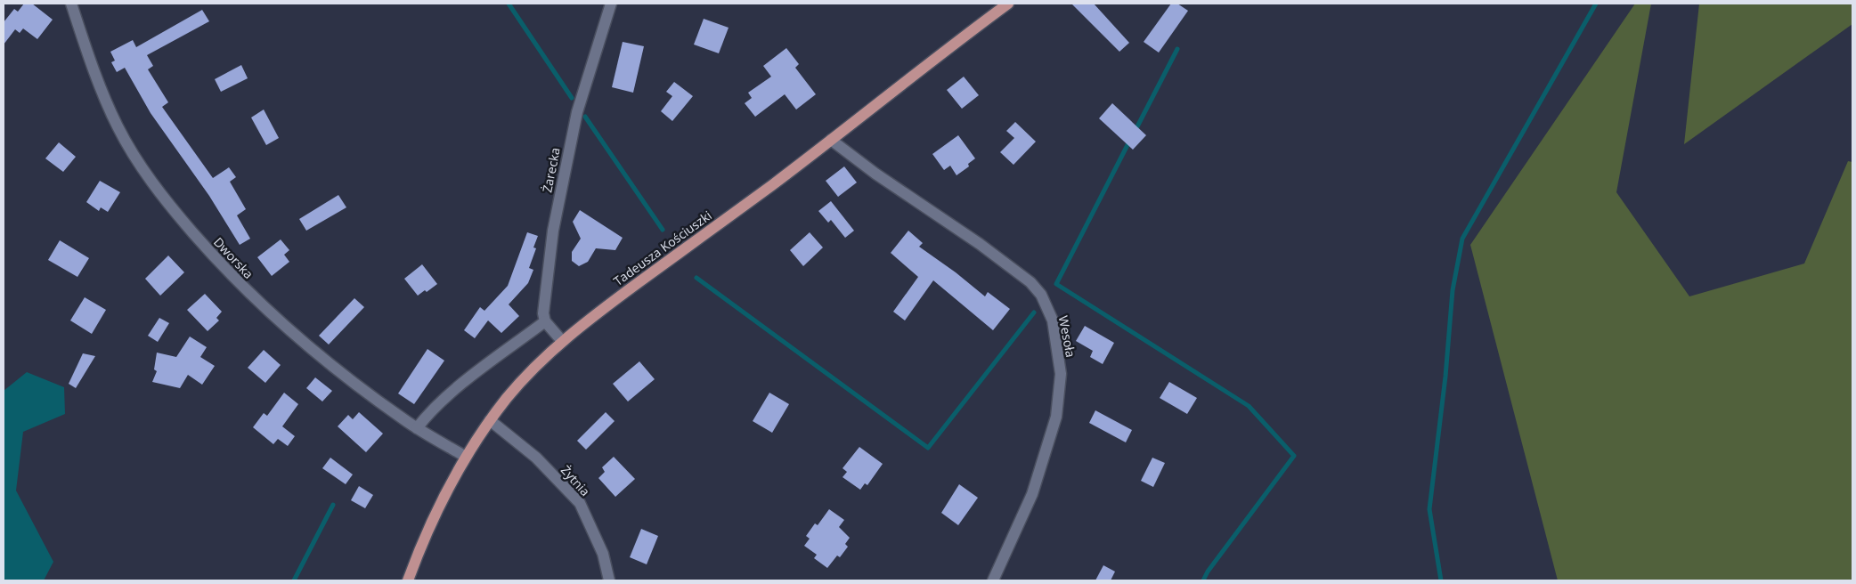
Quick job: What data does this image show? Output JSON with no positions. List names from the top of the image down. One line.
{"streets":{"main road":["Tadeusza Kościuszki"],"street":["Żarecka","Dworska","Wesoła","Żytnia"]},"crossings":[["Tadeusza Kościuszki","Dworska"],["Tadeusza Kościuszki","Wesoła"],["Tadeusza Kościuszki","Żytnia"]]}
